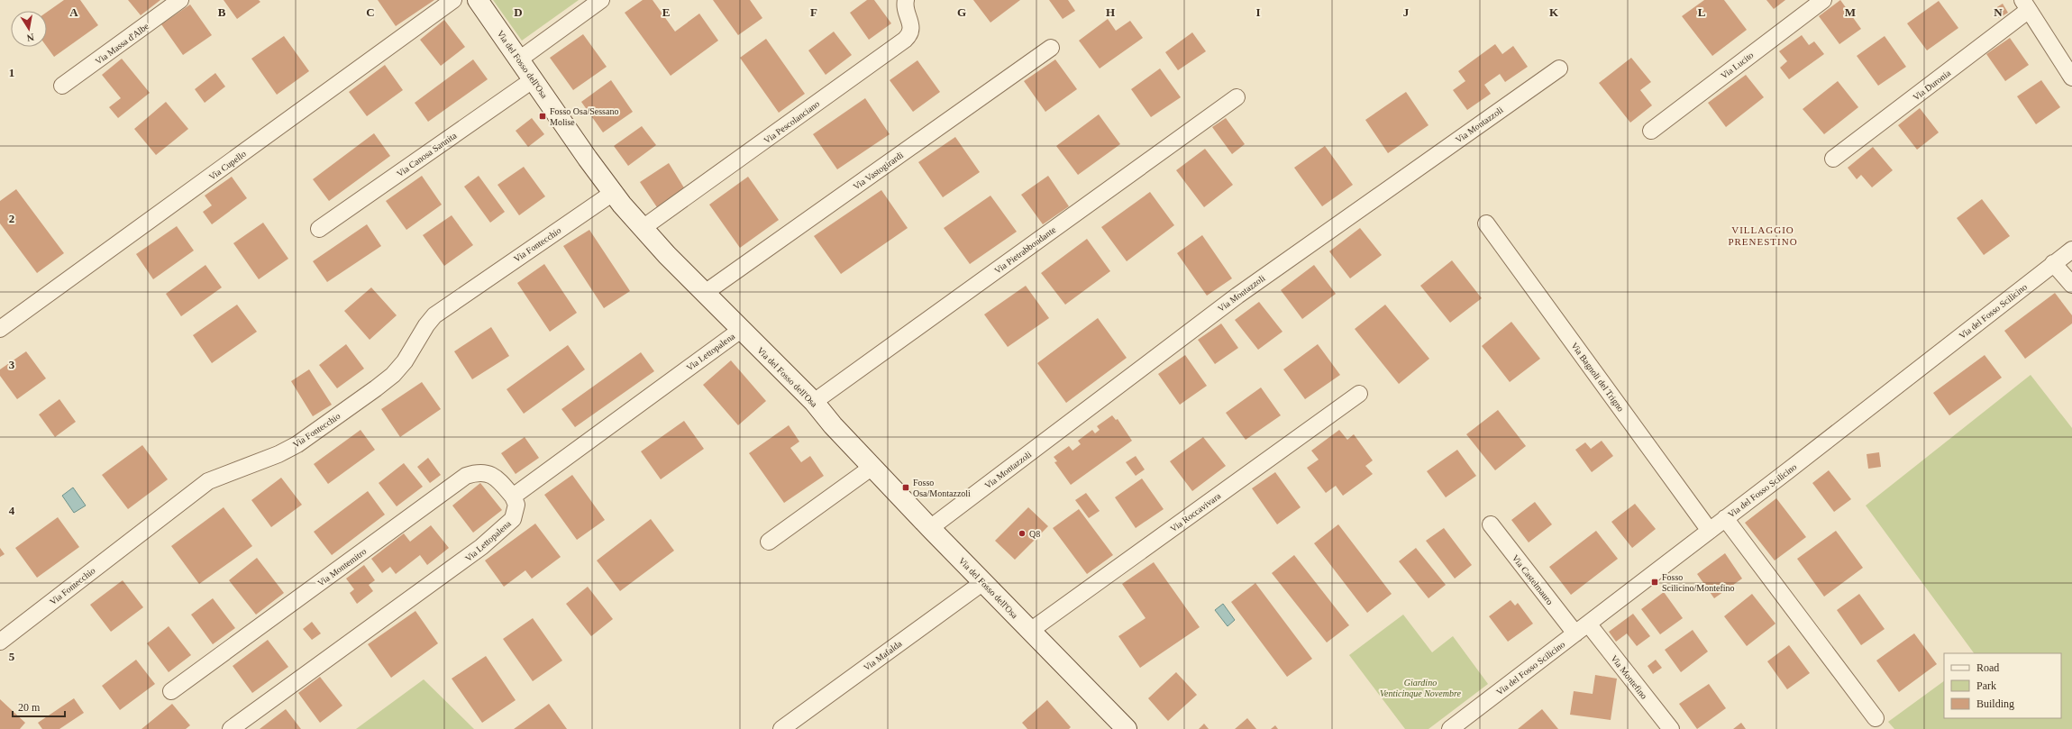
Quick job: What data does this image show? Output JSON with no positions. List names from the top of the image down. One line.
{"streets":{"street":["Via Massa d'Albe","Via del Fosso dell'Osa","Via Lucito","Via Duronia","Via Pescolanciano","Via Montazzoli","Via Canosa Sannita","Via Cupello","Via Vastogirardi","Via Fontecchio","Via Pietrabbondante","Via del Fosso Scilicino","Via Lettopalena","Via Bagnoli del Trigno","Via Roccavivara","Via Montemitro","Via Castelmauro","Via Mafalda","Via Montefino"]},"crossings":[["Via del Fosso dell'Osa","Via Pescolanciano"],["Via del Fosso dell'Osa","Via Montazzoli"],["Via del Fosso dell'Osa","Via Canosa Sannita"],["Via del Fosso dell'Osa","Via Vastogirardi"],["Via del Fosso dell'Osa","Via Fontecchio"],["Via del Fosso dell'Osa","Via Pietrabbondante"],["Via del Fosso dell'Osa","Via Lettopalena"],["Via del Fosso dell'Osa","Via Roccavivara"],["Via del Fosso dell'Osa","Via Mafalda"],["Via del Fosso Scilicino","Via Bagnoli del Trigno"],["Via del Fosso Scilicino","Via Castelmauro"],["Via del Fosso Scilicino","Via Montefino"],["Via Lettopalena","Via Montemitro"]],"districts":["VILLAGGIO PRENESTINO"],"parks":["Giardino Venticinque Novembre"],"places":{"transit":["Fosso Osa/Sessano Molise","Fosso Osa/Montazzoli","Fosso Scilicino/Montefino"],"other":["Q8"]},"legend":["Road","Park","Building"],"scale_bar":"20 m","north":"bottom","grid":{"columns":["A","B","C","D","E","F","G","H","I","J","K","L","M","N"],"rows":["1","2","3","4","5"]}}
